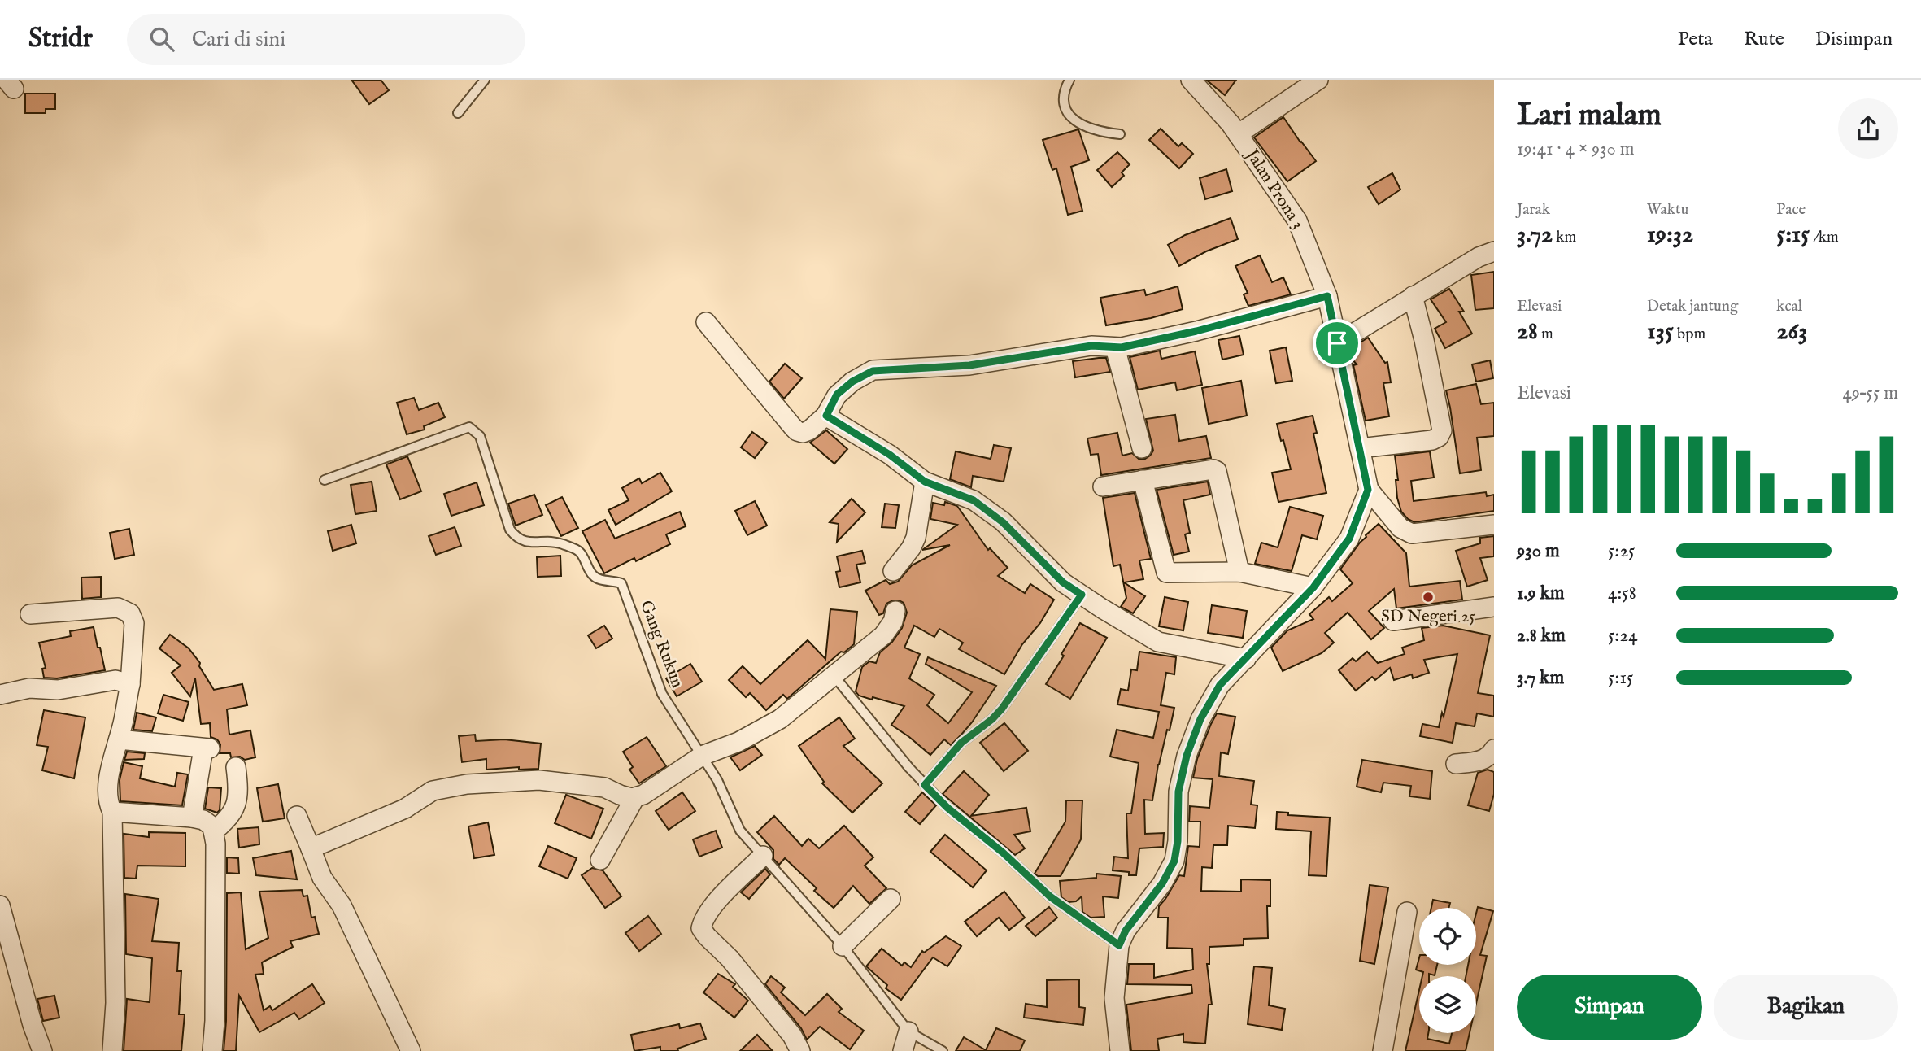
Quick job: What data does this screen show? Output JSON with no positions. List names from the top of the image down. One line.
{"streets":{"street":["Jalan Prona 3"],"lane":["Gang Rukun"]},"places":["SD Negeri 25"],"page":{"header":"Stridr","search":"Cari di sini","nav":["Peta","Rute","Disimpan"],"heading":["Lari malam","19:41 · 4 × 930 m"],"stats":[["Jarak","3.72 km"],["Waktu","19:32"],["Pace","5:15 /km"],["Elevasi","28 m"],["Detak jantung","135 bpm"],["kcal","263"]],"chart":["Elevasi","49–55 m"],"list":[{"name":"930 m","note":"5:25"},{"name":"1.9 km","note":"4:58"},{"name":"2.8 km","note":"5:24"},{"name":"3.7 km","note":"5:15"}],"buttons":["Simpan","Bagikan"]}}
